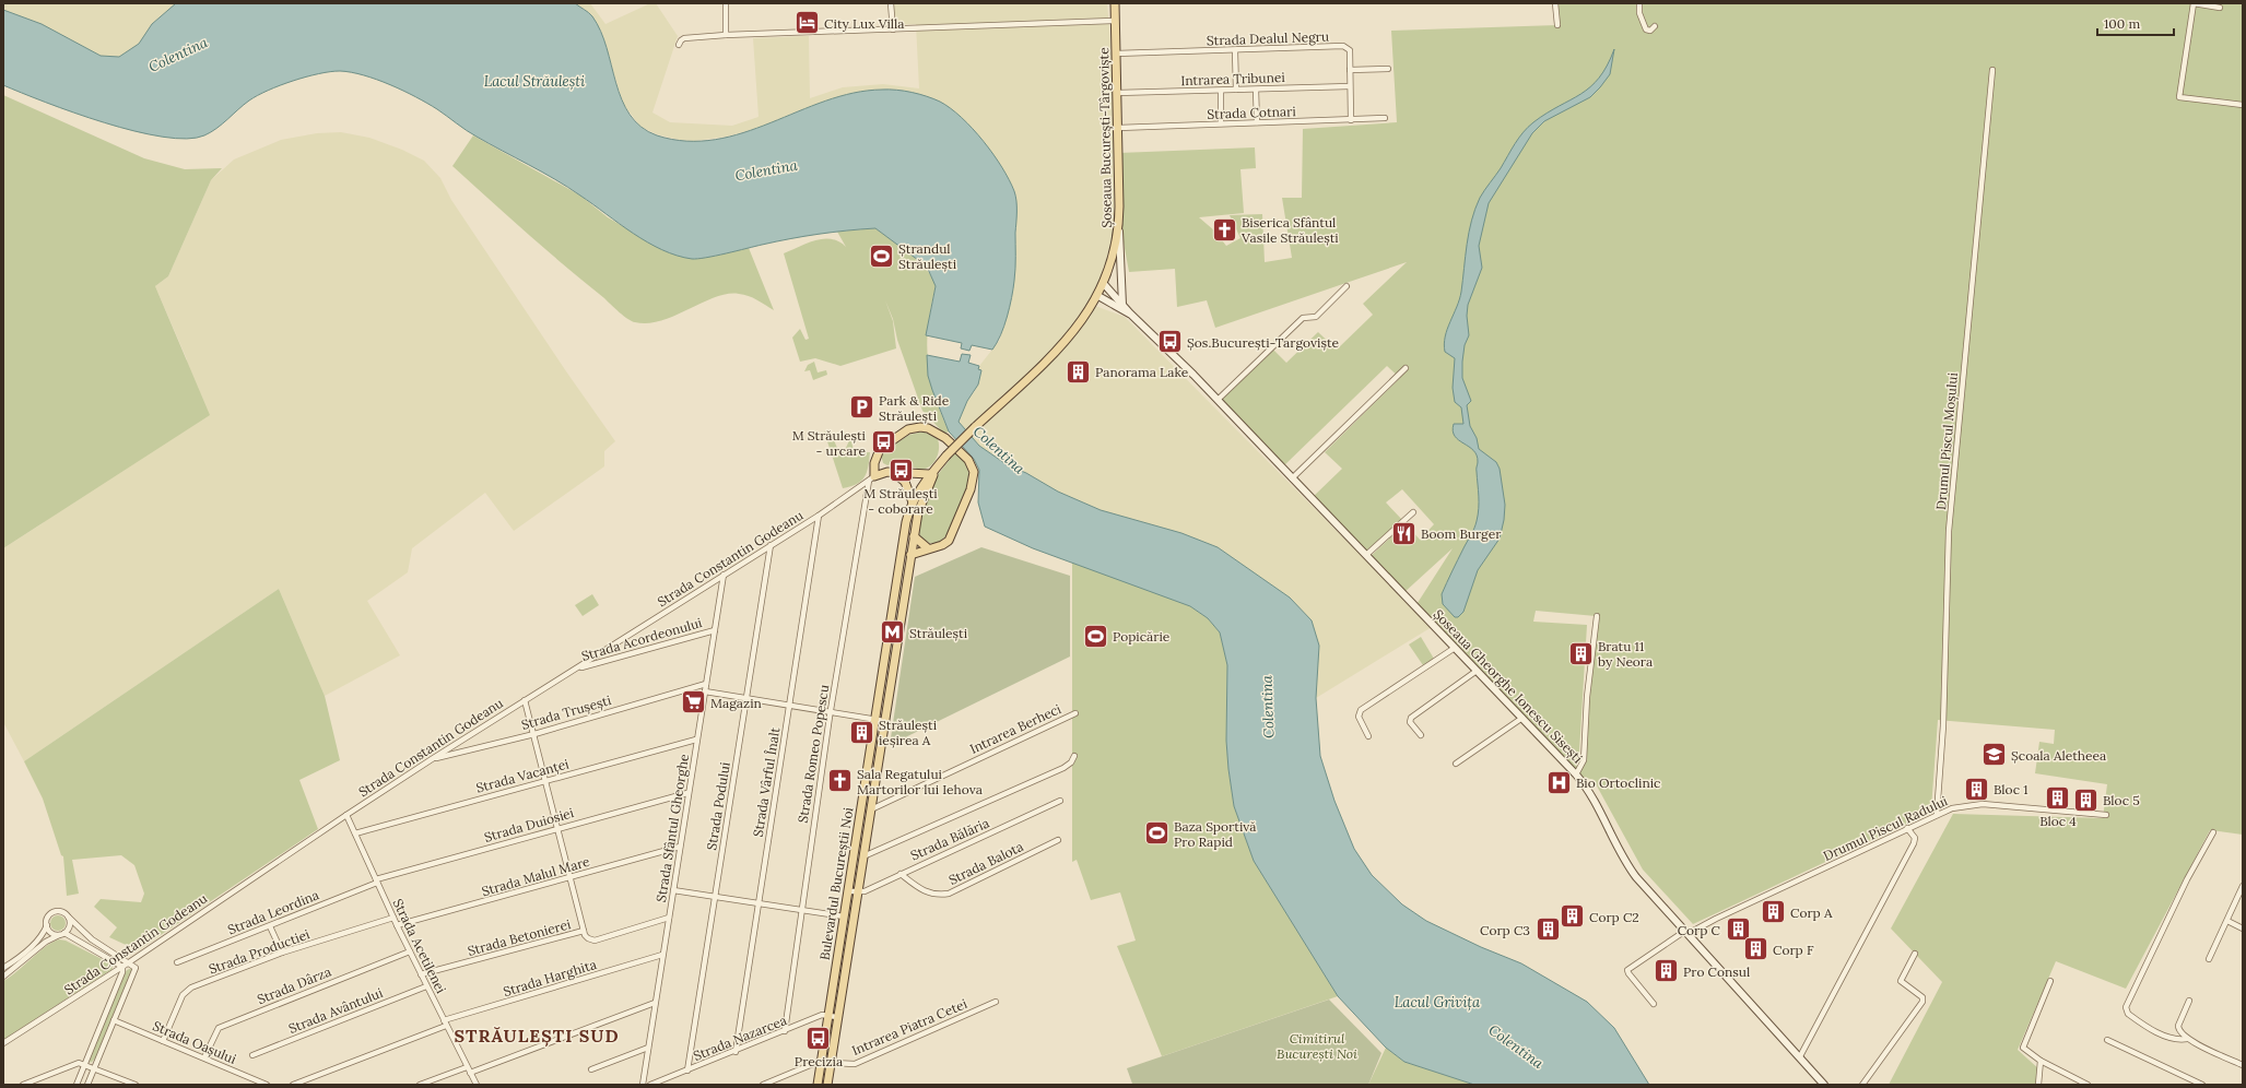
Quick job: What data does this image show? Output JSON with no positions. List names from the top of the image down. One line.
{"streets":{"main road":["Șoseaua București-Târgoviște","Șoseaua Gheorghe Ionescu Sisești","Bulevardul Bucureștii Noi"],"street":["Strada Dealul Negru","Intrarea Tribunei","Strada Cotnari","Drumul Piscul Moșului","Strada Constantin Godeanu","Strada Acordeonului","Strada Trușești","Intrarea Berheci","Strada Romeo Popescu","Strada Vacanței","Strada Vârful Înalt","Strada Podului","Strada Duiosiei","Strada Sfântul Gheorghe","Drumul Piscul Radului","Strada Bălăria","Strada Balota","Strada Malul Mare","Strada Leordina","Strada Betonierei","Strada Acetilenei","Strada Productiei","Strada Harghita","Strada Dârza","Strada Avântului","Intrarea Piatra Cetei","Strada Nazarcea","Strada Oașului"]},"crossings":[["Strada Dealul Negru","Intrarea Tribunei"],["Strada Dealul Negru","Strada Cotnari"],["Strada Dealul Negru","Șoseaua București-Târgoviște"],["Intrarea Tribunei","Șoseaua București-Târgoviște"],["Strada Cotnari","Șoseaua București-Târgoviște"],["Șoseaua București-Târgoviște","Șoseaua Gheorghe Ionescu Sisești"],["Șoseaua București-Târgoviște","Bulevardul Bucureștii Noi"],["Drumul Piscul Moșului","Drumul Piscul Radului"],["Strada Constantin Godeanu","Strada Acordeonului"],["Strada Constantin Godeanu","Strada Trușești"],["Strada Constantin Godeanu","Strada Romeo Popescu"],["Strada Constantin Godeanu","Strada Vârful Înalt"],["Strada Constantin Godeanu","Strada Podului"],["Strada Constantin Godeanu","Strada Sfântul Gheorghe"],["Strada Constantin Godeanu","Strada Acetilenei"],["Strada Acordeonului","Strada Sfântul Gheorghe"],["Șoseaua Gheorghe Ionescu Sisești","Drumul Piscul Radului"],["Strada Trușești","Strada Sfântul Gheorghe"],["Intrarea Berheci","Bulevardul Bucureștii Noi"],["Strada Romeo Popescu","Strada Nazarcea"],["Strada Vacanței","Strada Sfântul Gheorghe"],["Strada Vacanței","Strada Acetilenei"],["Strada Vârful Înalt","Strada Nazarcea"],["Strada Podului","Strada Nazarcea"],["Strada Duiosiei","Strada Sfântul Gheorghe"],["Strada Duiosiei","Strada Leordina"],["Strada Duiosiei","Strada Acetilenei"],["Strada Sfântul Gheorghe","Strada Malul Mare"],["Strada Sfântul Gheorghe","Strada Betonierei"],["Strada Sfântul Gheorghe","Strada Harghita"],["Strada Bălăria","Strada Balota"],["Strada Bălăria","Bulevardul Bucureștii Noi"],["Strada Malul Mare","Strada Acetilenei"],["Bulevardul Bucureștii Noi","Intrarea Piatra Cetei"],["Bulevardul Bucureștii Noi","Strada Nazarcea"],["Strada Leordina","Strada Acetilenei"],["Strada Betonierei","Strada Acetilenei"],["Strada Acetilenei","Strada Productiei"],["Strada Acetilenei","Strada Harghita"],["Strada Acetilenei","Strada Dârza"],["Strada Acetilenei","Strada Avântului"],["Strada Productiei","Strada Oașului"],["Strada Dârza","Strada Oașului"]],"districts":["STRĂULEȘTI SUD"],"water":["Colentina","Lacul Străulești","Lacul Grivița"],"parks":["Cimitirul București Noi"],"places":{"hotel":["City Lux Villa"],"church":["Biserica Sfântul Vasile Străulești","Sala Regatului Martorilor lui Iehova"],"sports":["Ștrandul Străulești","Popicărie","Baza Sportivă Pro Rapid"],"bus stop":["Șos.București-Targoviște","M Străulești - urcare","M Străulești - coborare","Precizia"],"building":["Panorama Lake","Bratu 11 by Neora","Străulești ieșirea A","Bloc 1","Bloc 4","Bloc 5","Corp A","Corp C2","Corp C3","Corp C","Corp F","Pro Consul"],"parking":["Park & Ride Străulești"],"restaurant":["Boom Burger"],"metro station":["Străulești"],"supermarket":["Magazin"],"school or university":["Școala Aletheea"],"hospital":["Bio Ortoclinic"]},"scale_bar":"100 m"}
